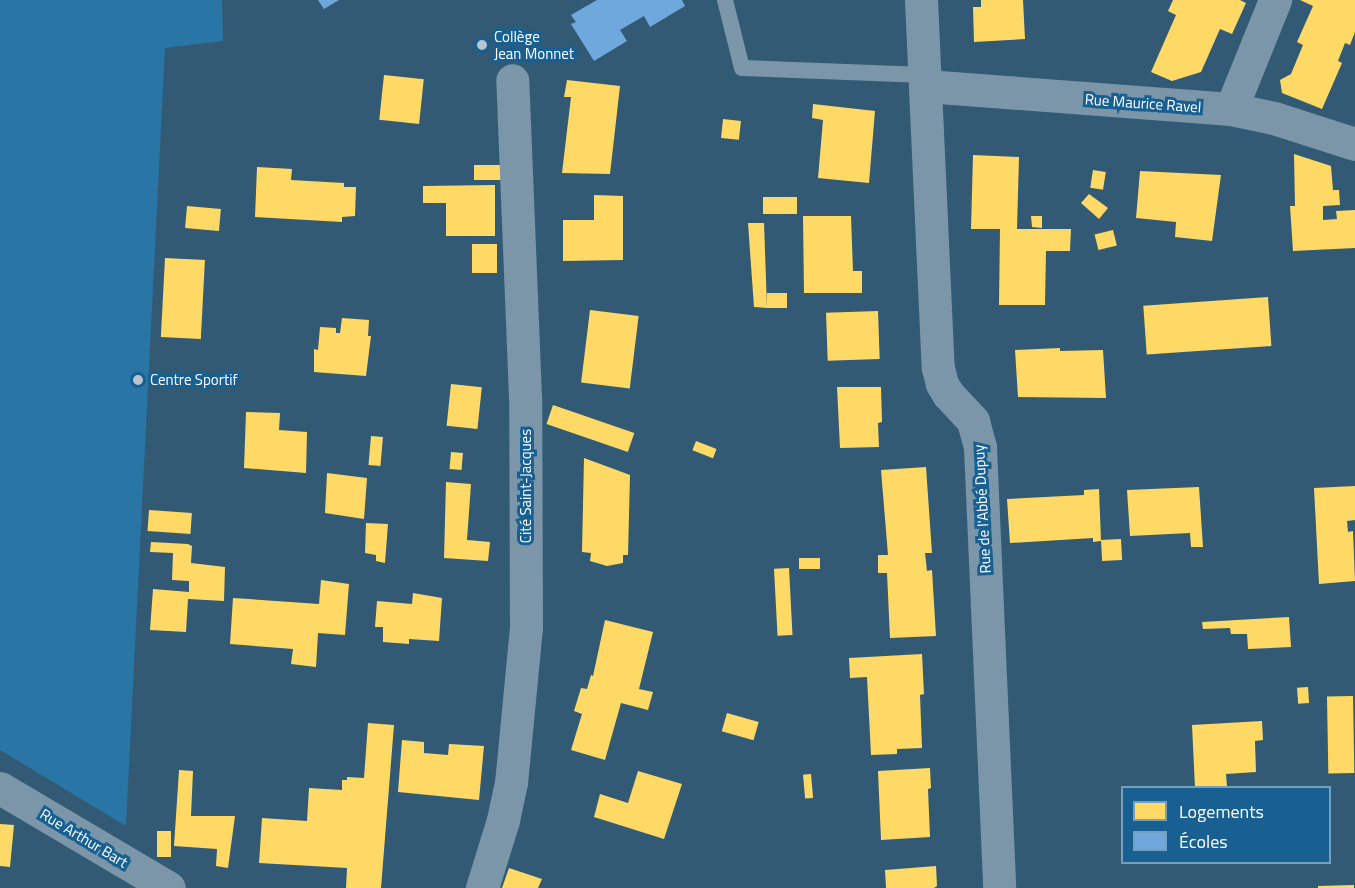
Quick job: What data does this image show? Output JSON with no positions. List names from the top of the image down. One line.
{"streets":{"street":["Rue Maurice Ravel","Cité Saint-Jacques","Rue de l'Abbé Dupuy","Rue Arthur Bart"]},"crossings":[["Rue Maurice Ravel","Rue de l'Abbé Dupuy"]],"places":["Collège Jean Monnet","Centre Sportif"],"legend":["Logements","Écoles"]}
